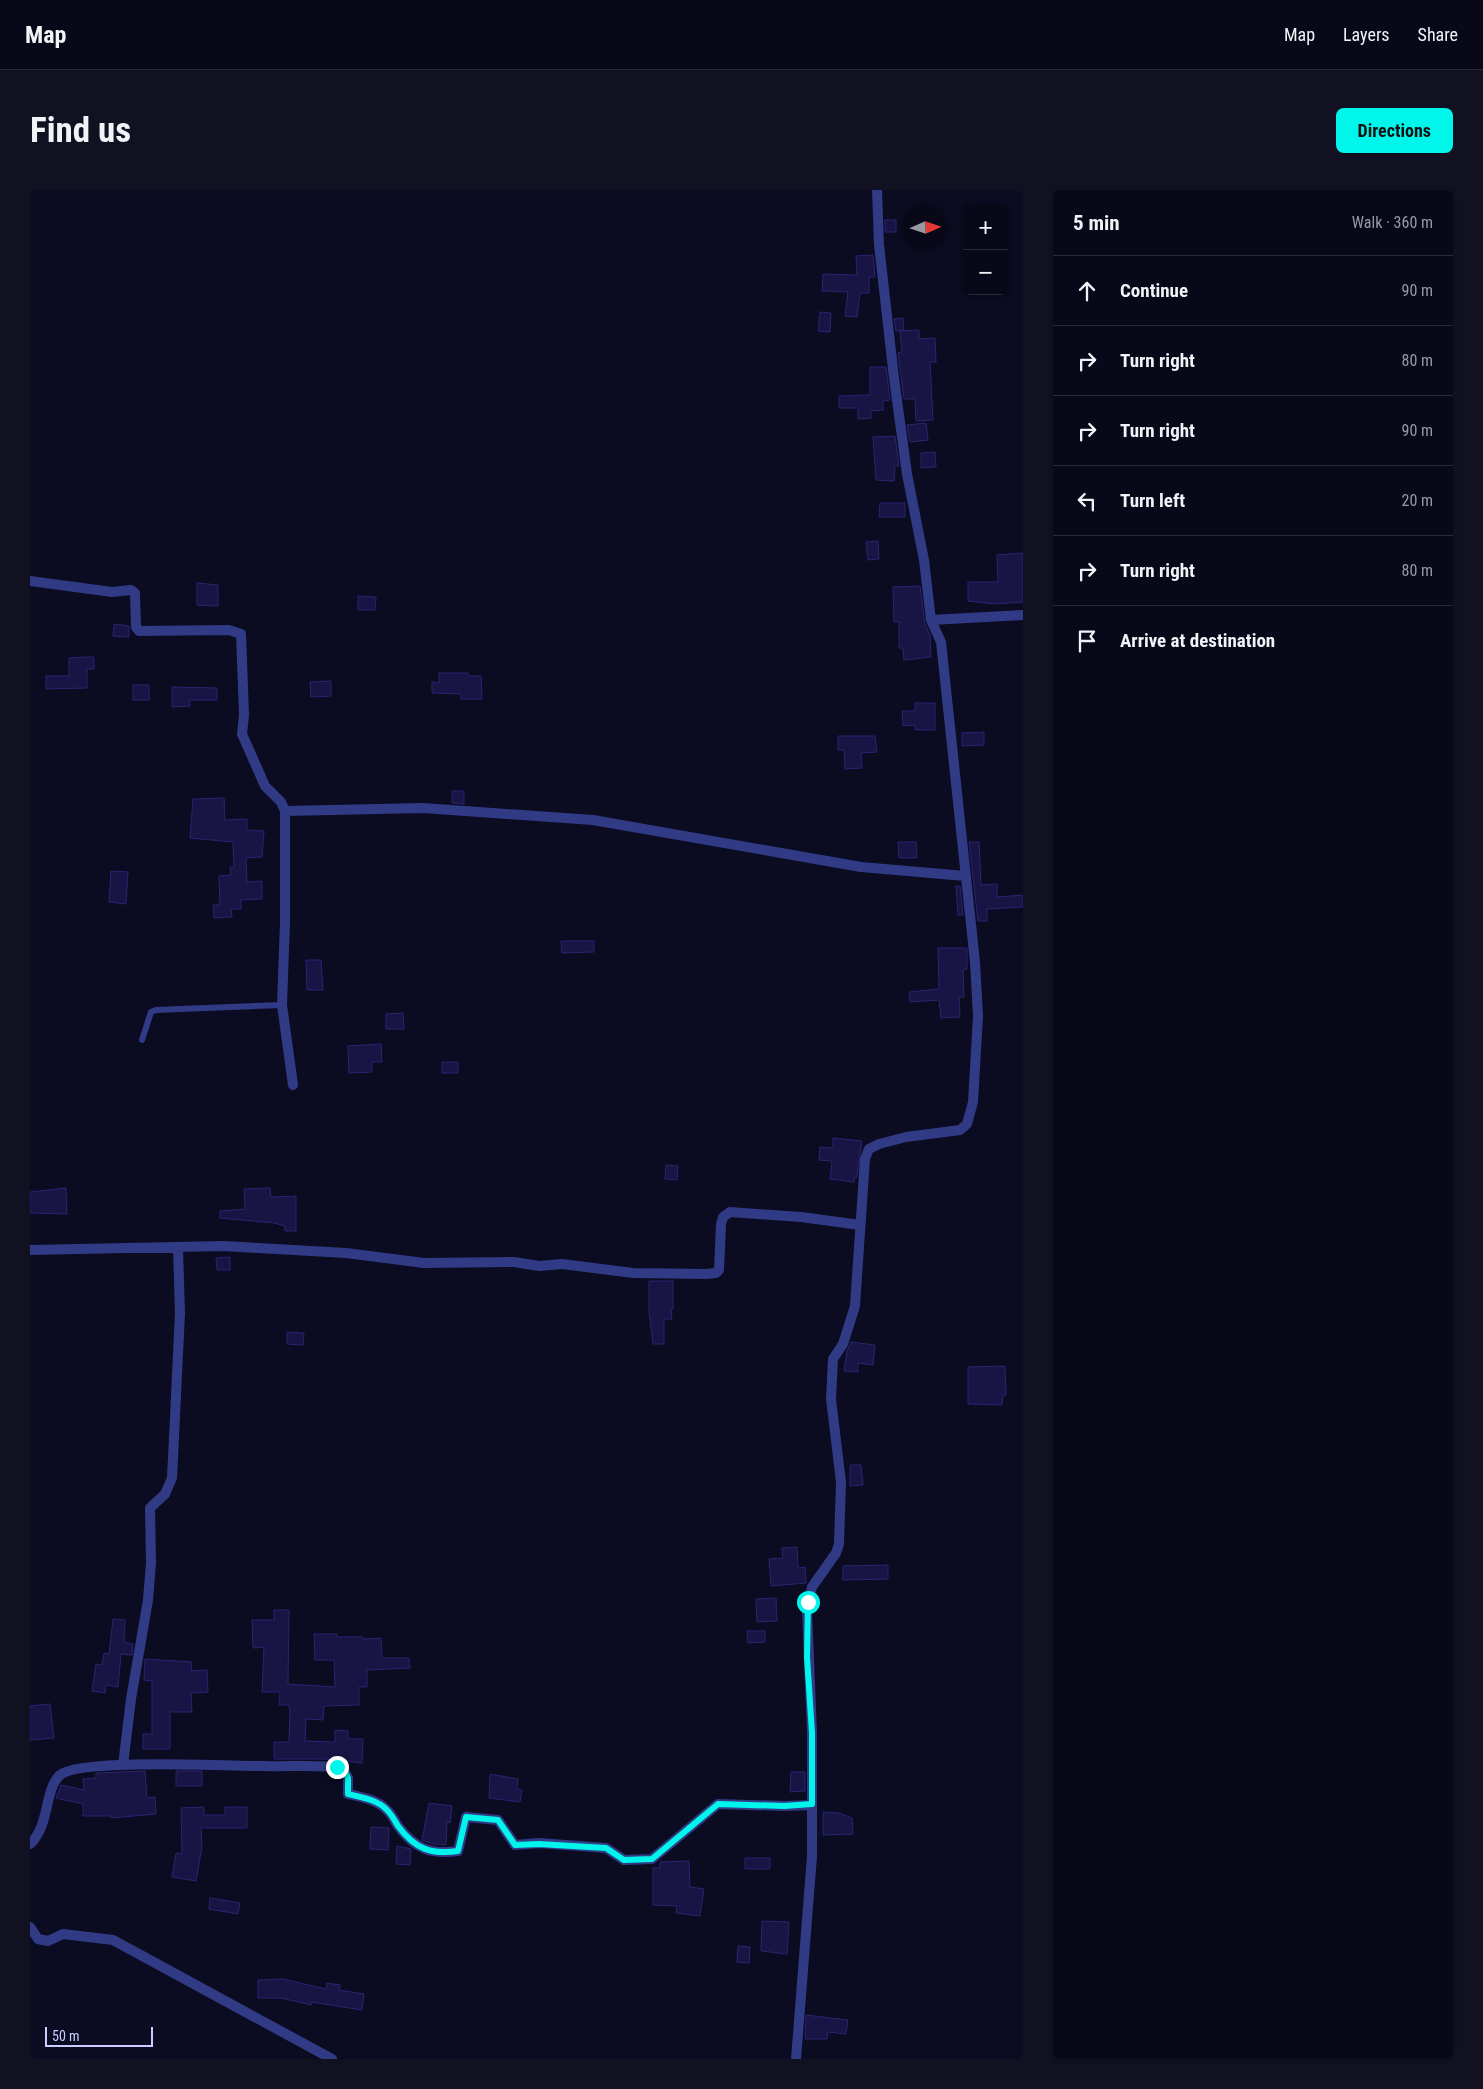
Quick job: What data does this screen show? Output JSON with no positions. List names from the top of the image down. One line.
{"scale_bar":"50 m","north":"right","page":{"header":"Map","nav":["Map","Layers","Share"],"buttons":"Directions","title":"Find us","heading":["5 min","Walk · 360 m"],"map_buttons":["+","−"],"list":[["Continue","90 m"],["Turn right","80 m"],["Turn right","90 m"],["Turn left","20 m"],["Turn right","80 m"],"Arrive at destination"],"scale":"50 m"}}
